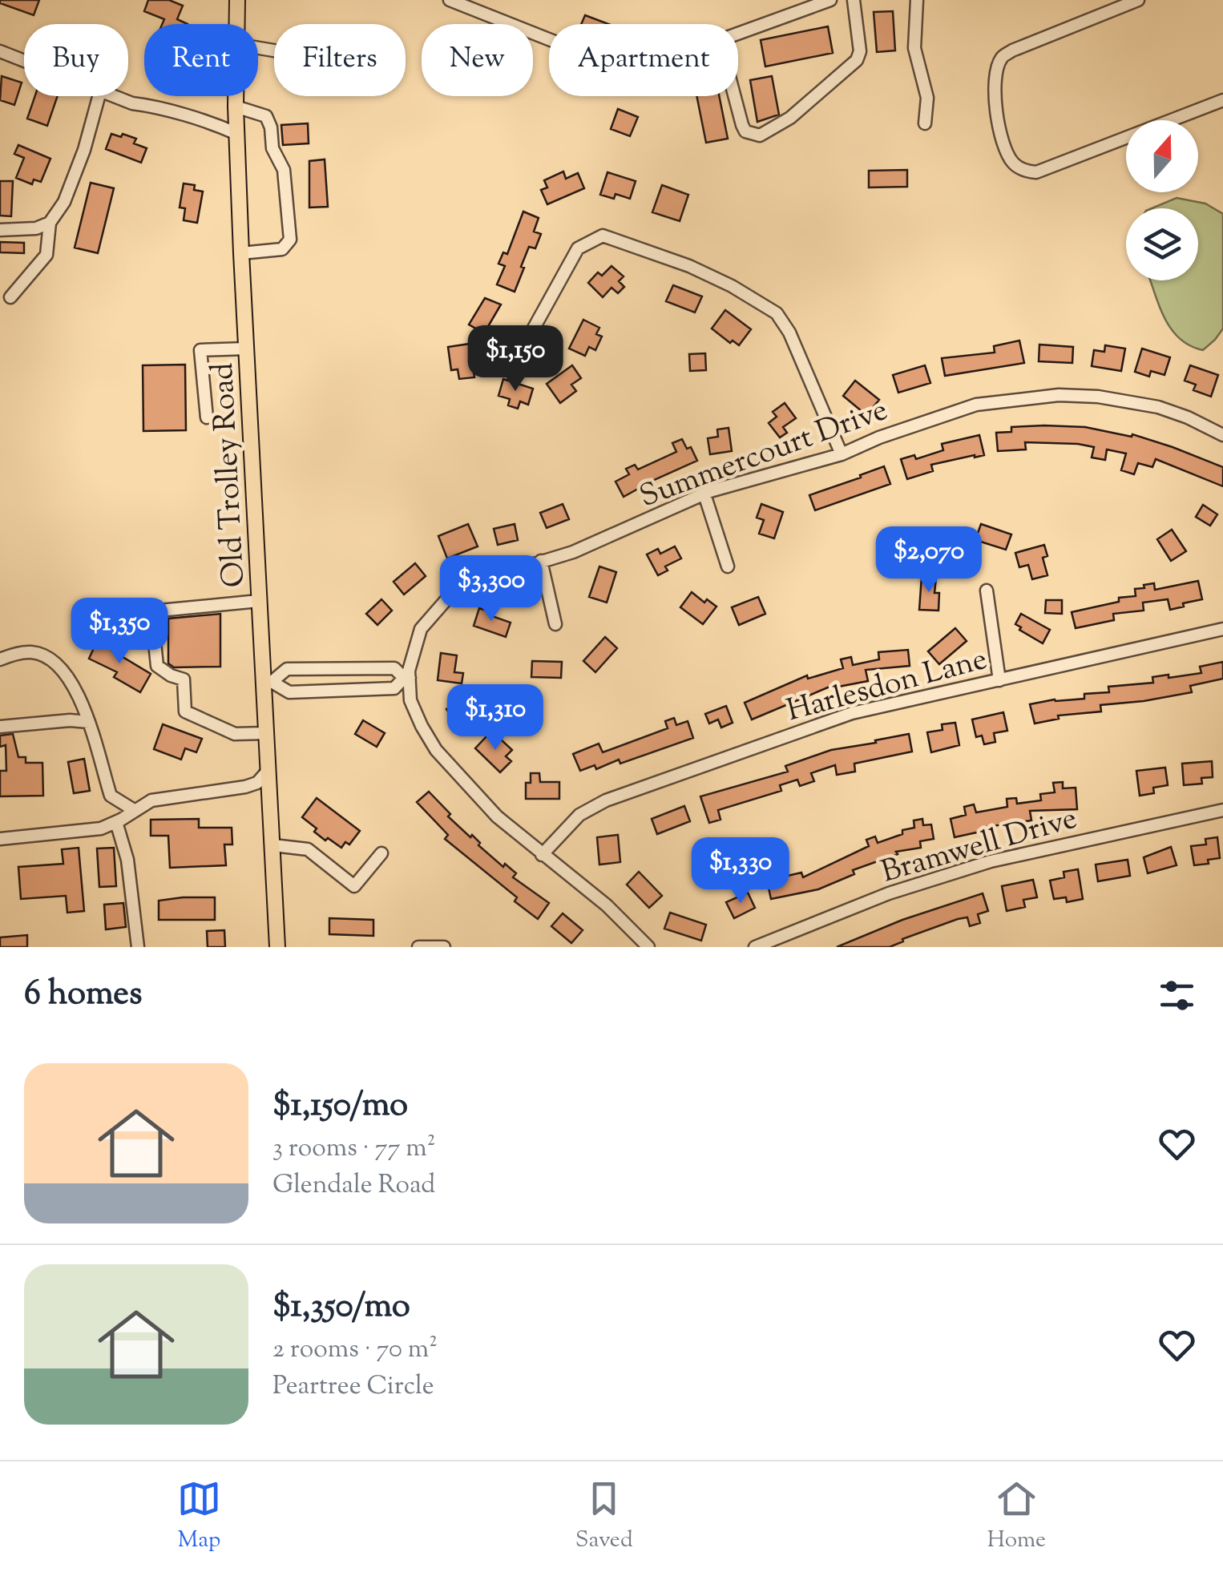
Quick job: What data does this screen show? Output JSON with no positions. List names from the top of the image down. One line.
{"streets":{"main road":["Old Trolley Road"],"street":["Summercourt Drive","Harlesdon Lane","Bramwell Drive"]},"crossings":[["Summercourt Drive","Harlesdon Lane"]],"north":"top","page":{"chip":["Buy","Rent","Filters","New","Apartment"],"price":["$1,150","$2,070","$3,300","$1,350","$1,310","$1,330"],"heading":"6 homes","list":[{"name":"$1,150/mo","note":"3 rooms · 77 m² · Glendale Road"},{"name":"$1,350/mo","note":"2 rooms · 70 m² · Peartree Circle"}],"tabs":["Map","Saved","Home"]}}
